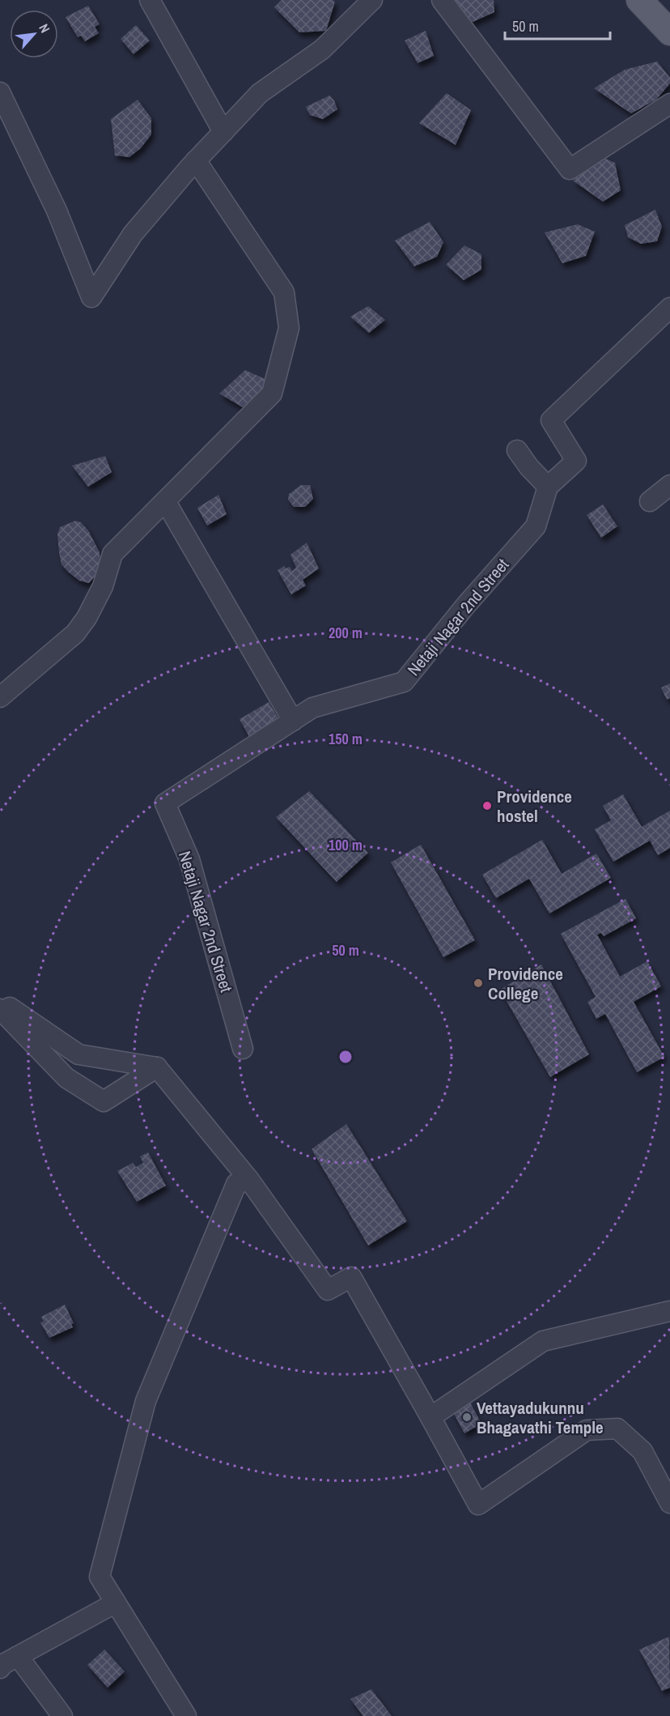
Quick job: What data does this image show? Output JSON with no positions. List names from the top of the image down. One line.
{"streets":{"street":["Netaji Nagar 2nd Street"]},"places":["Providence hostel","Providence College","Vettayadukunnu Bhagavathi Temple"],"scale_bar":"50 m","north":"top right","rings":["200 m","150 m","100 m","50 m"]}
